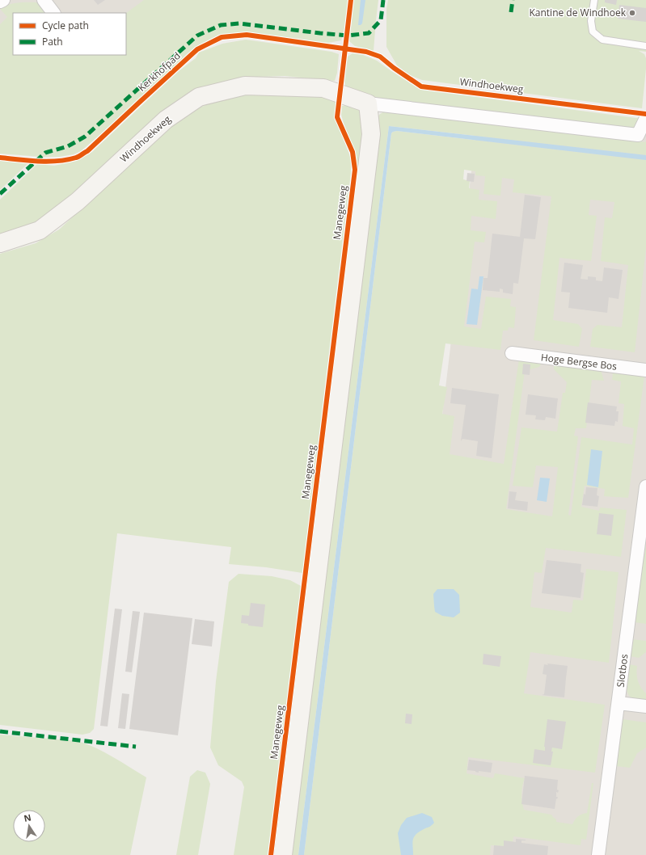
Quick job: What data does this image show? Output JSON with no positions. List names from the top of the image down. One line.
{"streets":{"street":["Windhoekweg","Hoge Bergse Bos","Slotbos"],"cycle path":["Kerkhofpad","Manegeweg"]},"places":["Kantine de Windhoek"],"legend":["Cycle path","Path"],"north":"top"}
